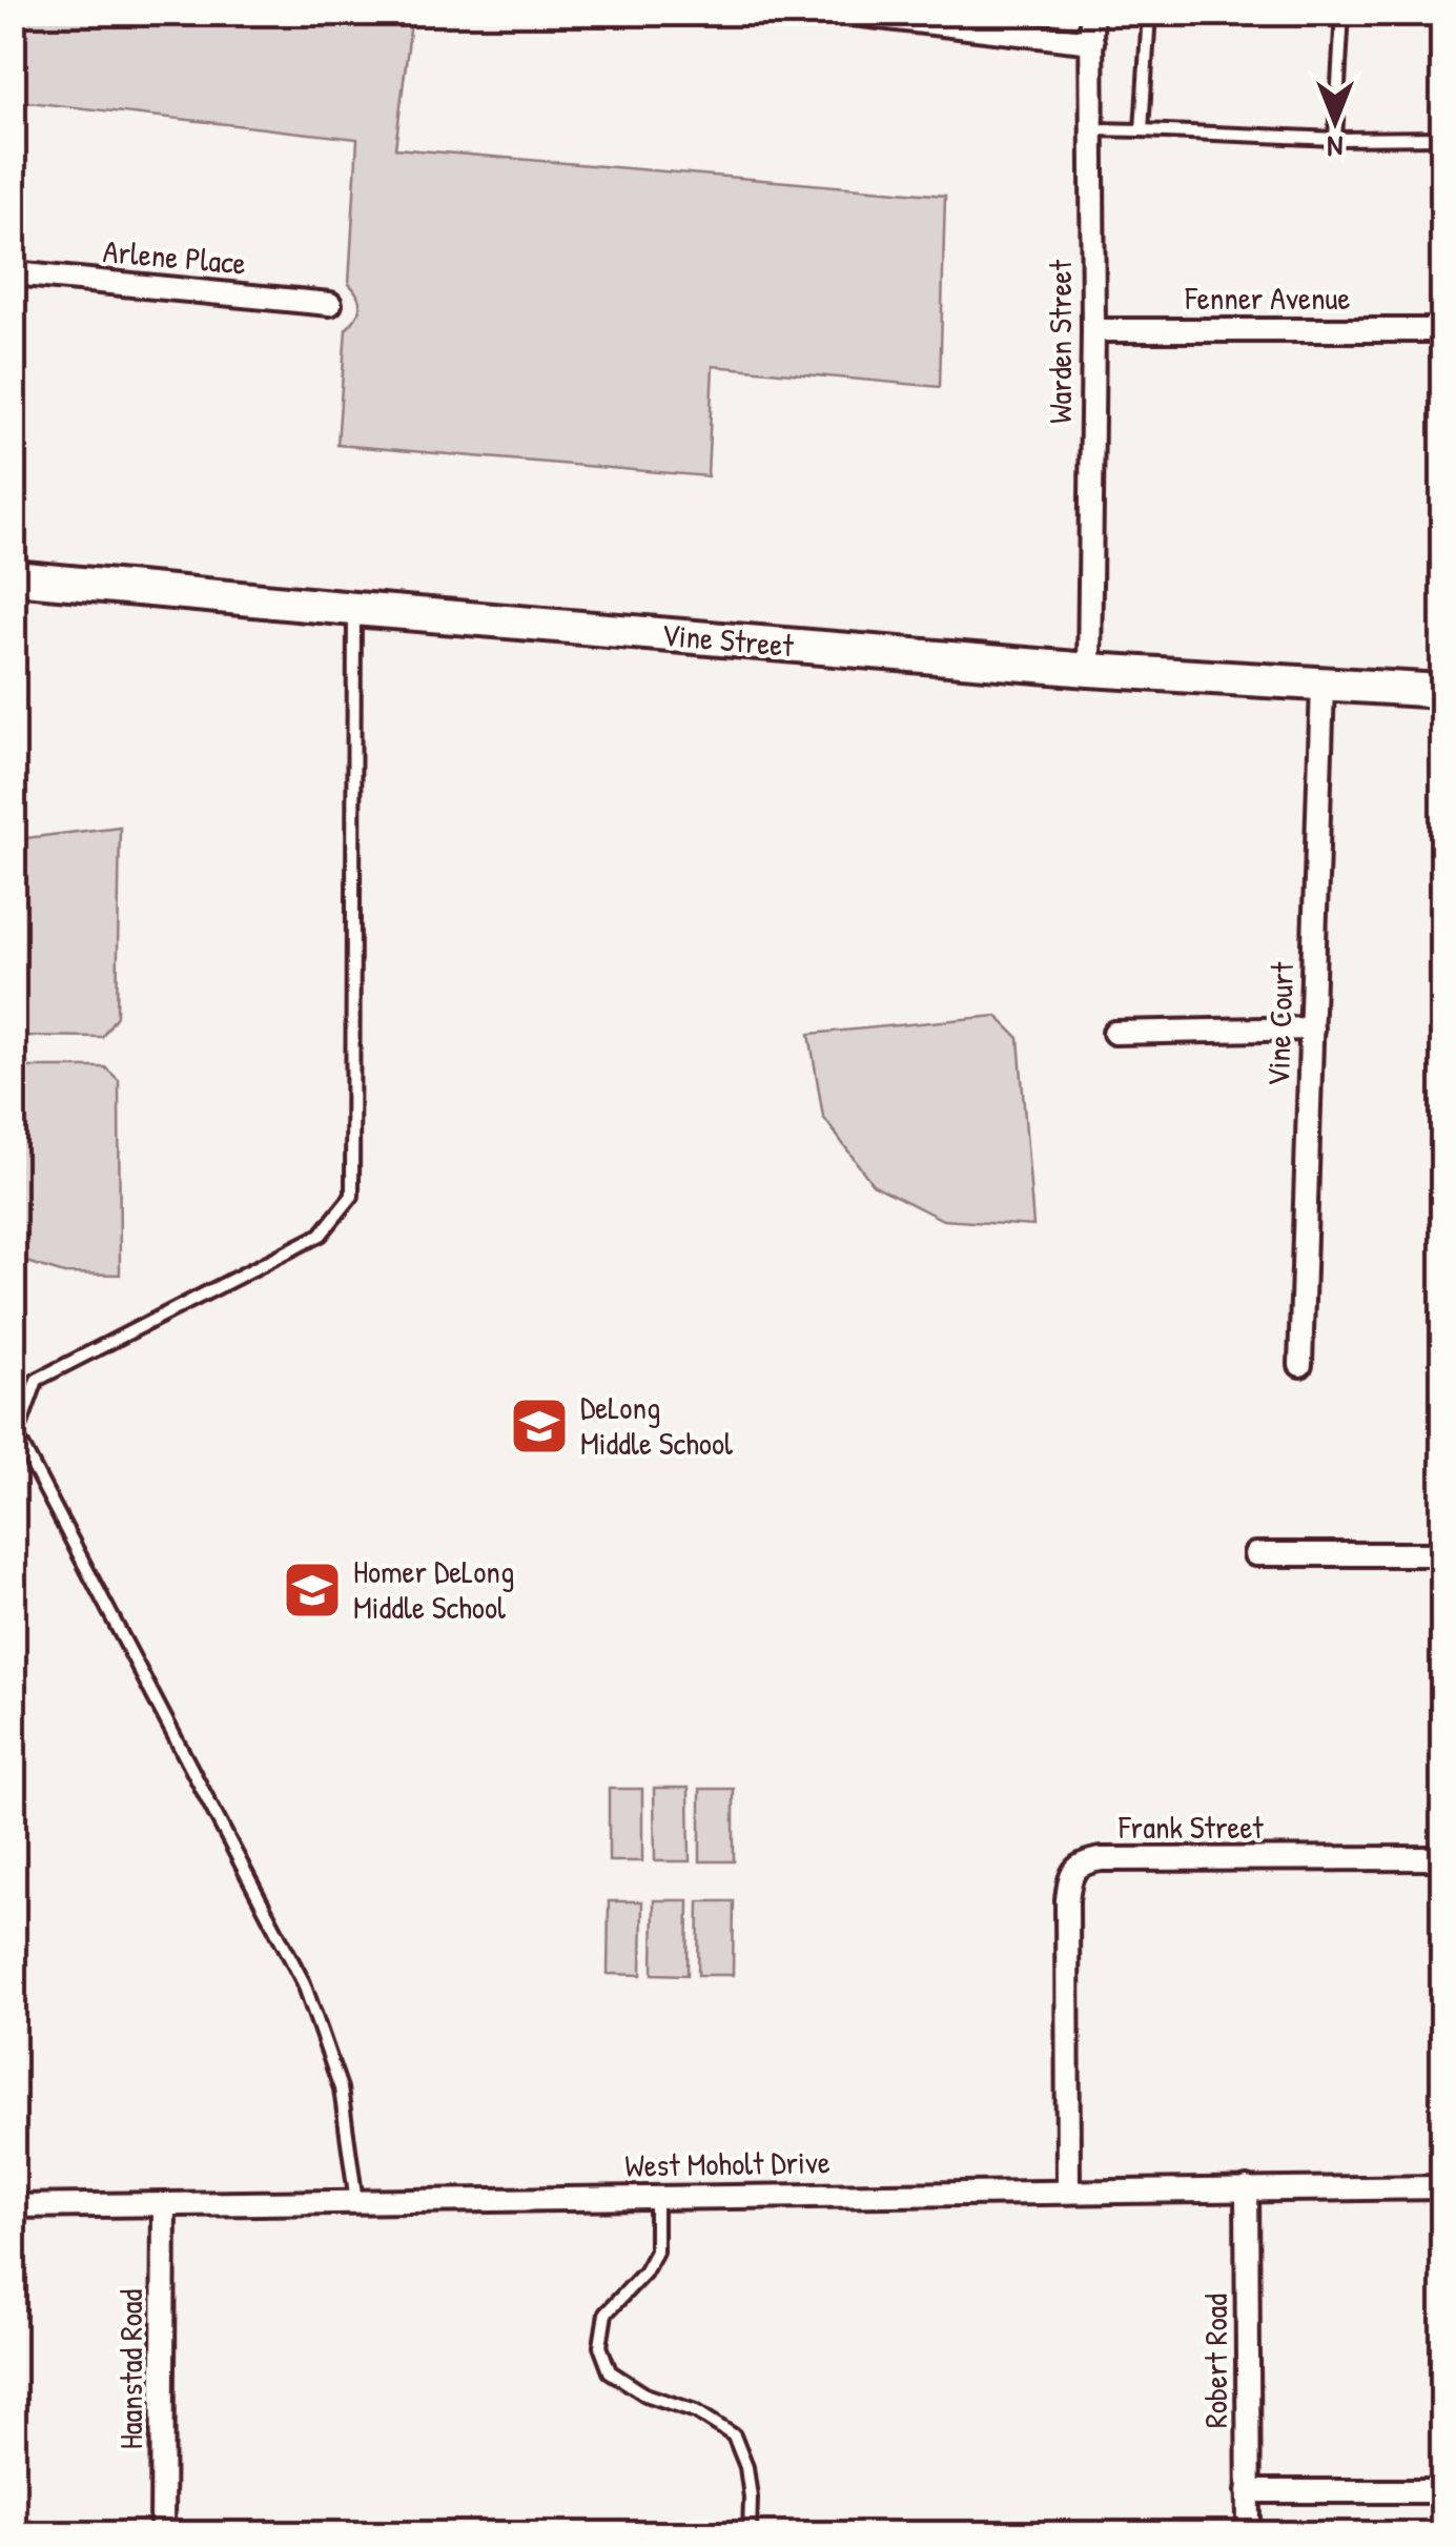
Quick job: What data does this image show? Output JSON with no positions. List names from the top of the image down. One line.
{"streets":{"street":["Arlene Place","Fenner Avenue","Warden Street","Vine Street","Vine Court","Frank Street","West Moholt Drive","Robert Road","Haanstad Road"]},"crossings":[["Fenner Avenue","Warden Street"],["Warden Street","Vine Street"],["Vine Street","Vine Court"],["Frank Street","West Moholt Drive"],["West Moholt Drive","Robert Road"],["West Moholt Drive","Haanstad Road"]],"places":{"school or university":["DeLong Middle School","Homer DeLong Middle School"]},"north":"bottom"}
